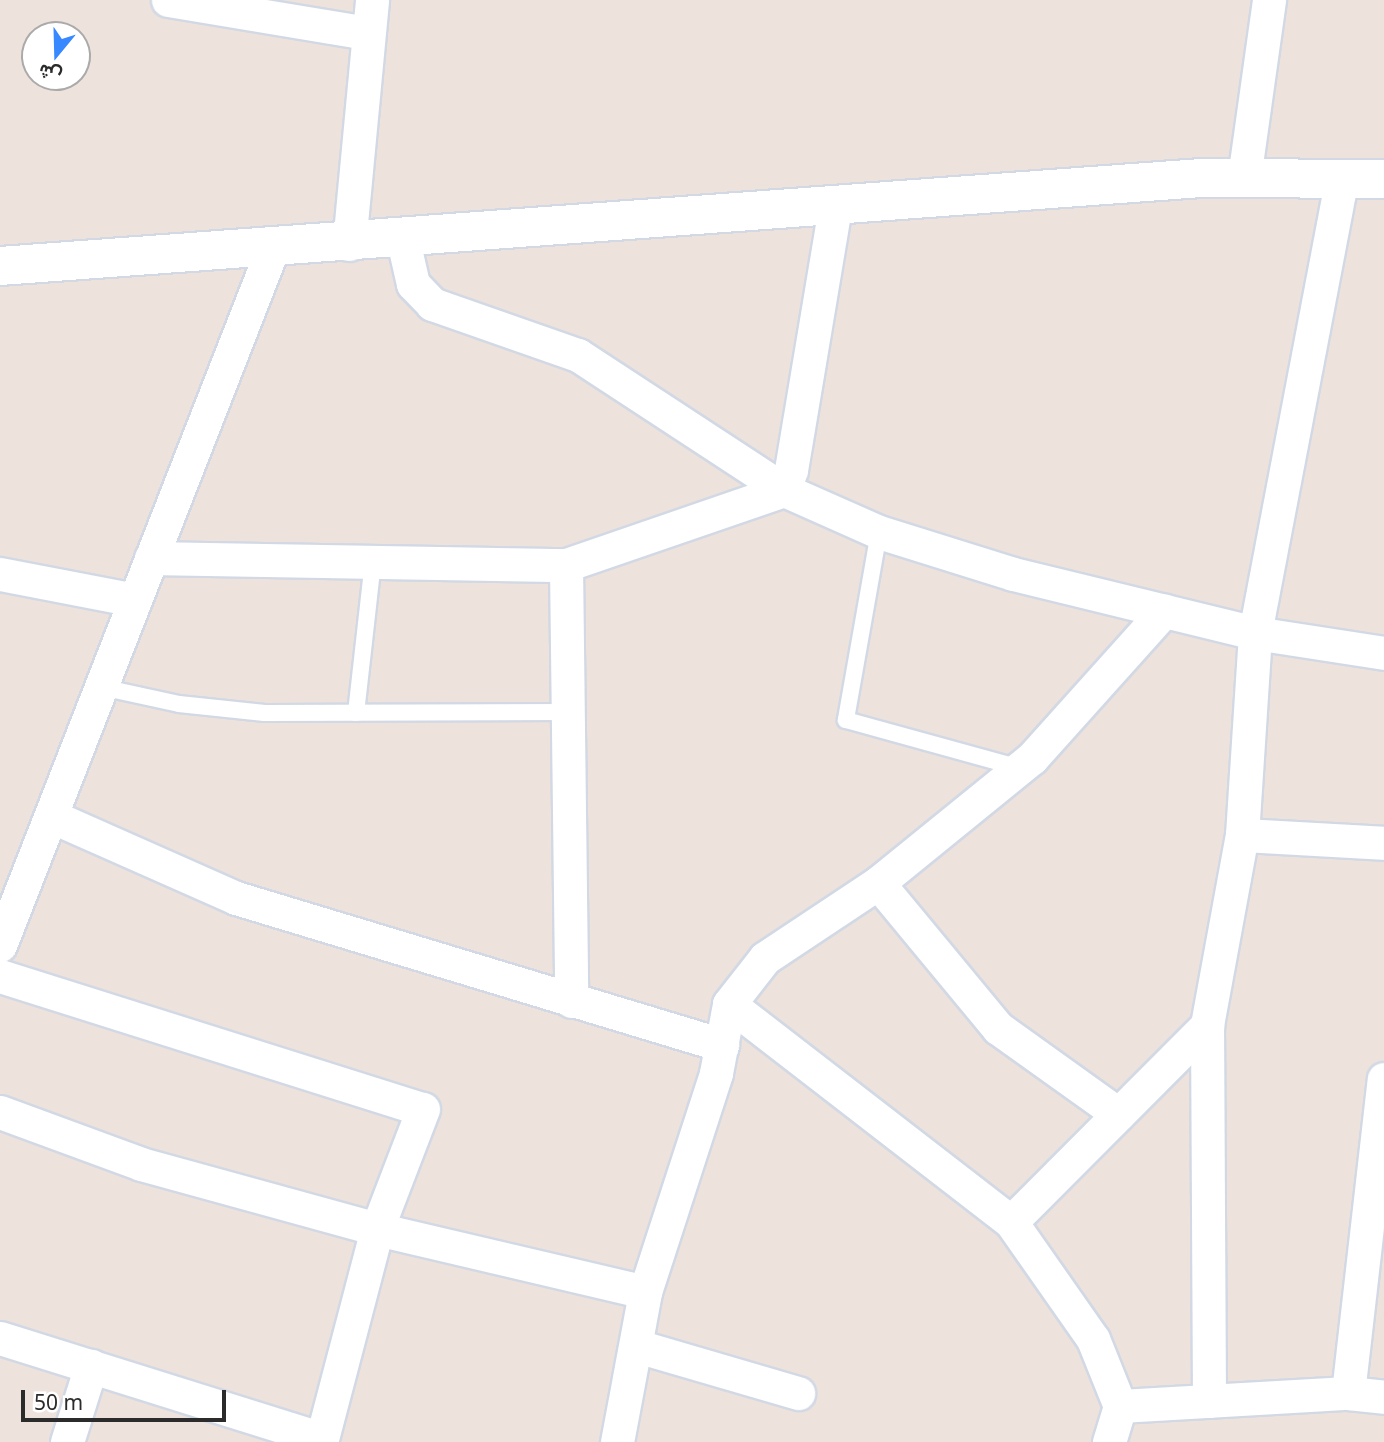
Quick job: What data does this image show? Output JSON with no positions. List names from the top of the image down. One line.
{"scale_bar":"50 m","north":"bottom"}
